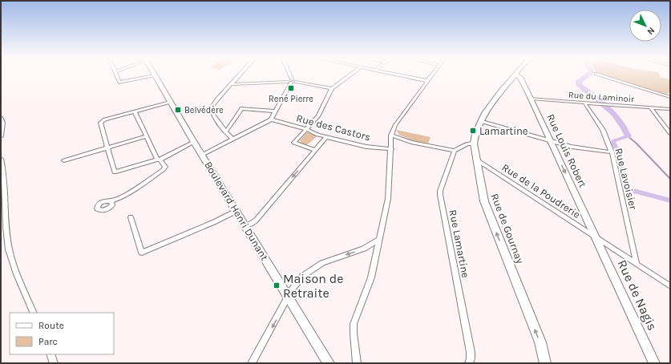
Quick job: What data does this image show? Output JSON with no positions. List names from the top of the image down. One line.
{"streets":{"street":["Rue du Laminoir","Rue des Castors","Rue Louis Robert","Rue Lavoisier","Rue de la Poudrerie","Boulevard Henri Dunant","Rue de Gournay","Rue Lamartine","Rue de Nagis"]},"crossings":[["Rue du Laminoir","Rue Louis Robert"],["Rue du Laminoir","Rue Lavoisier"],["Rue Louis Robert","Rue de la Poudrerie"],["Rue Louis Robert","Rue de Nagis"],["Rue Lavoisier","Rue de la Poudrerie"],["Rue de la Poudrerie","Rue de Gournay"],["Rue de la Poudrerie","Rue de Nagis"]],"one_way":["Rue Louis Robert","Rue de Gournay"],"places":{"transit":["René Pierre","Belvédère","Lamartine","Maison de Retraite"]},"legend":["Route","Parc"],"north":"bottom right"}
